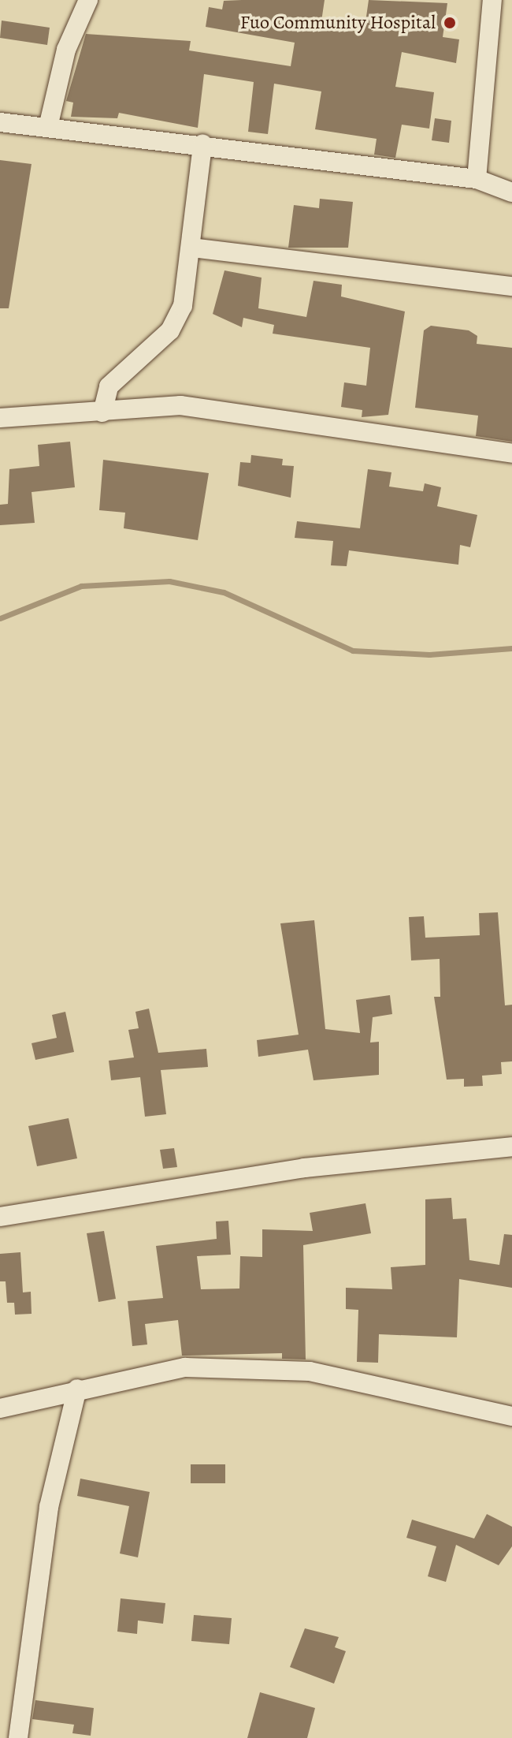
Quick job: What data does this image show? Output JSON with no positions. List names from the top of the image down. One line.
{"places":["Fuo Community Hospital"]}
